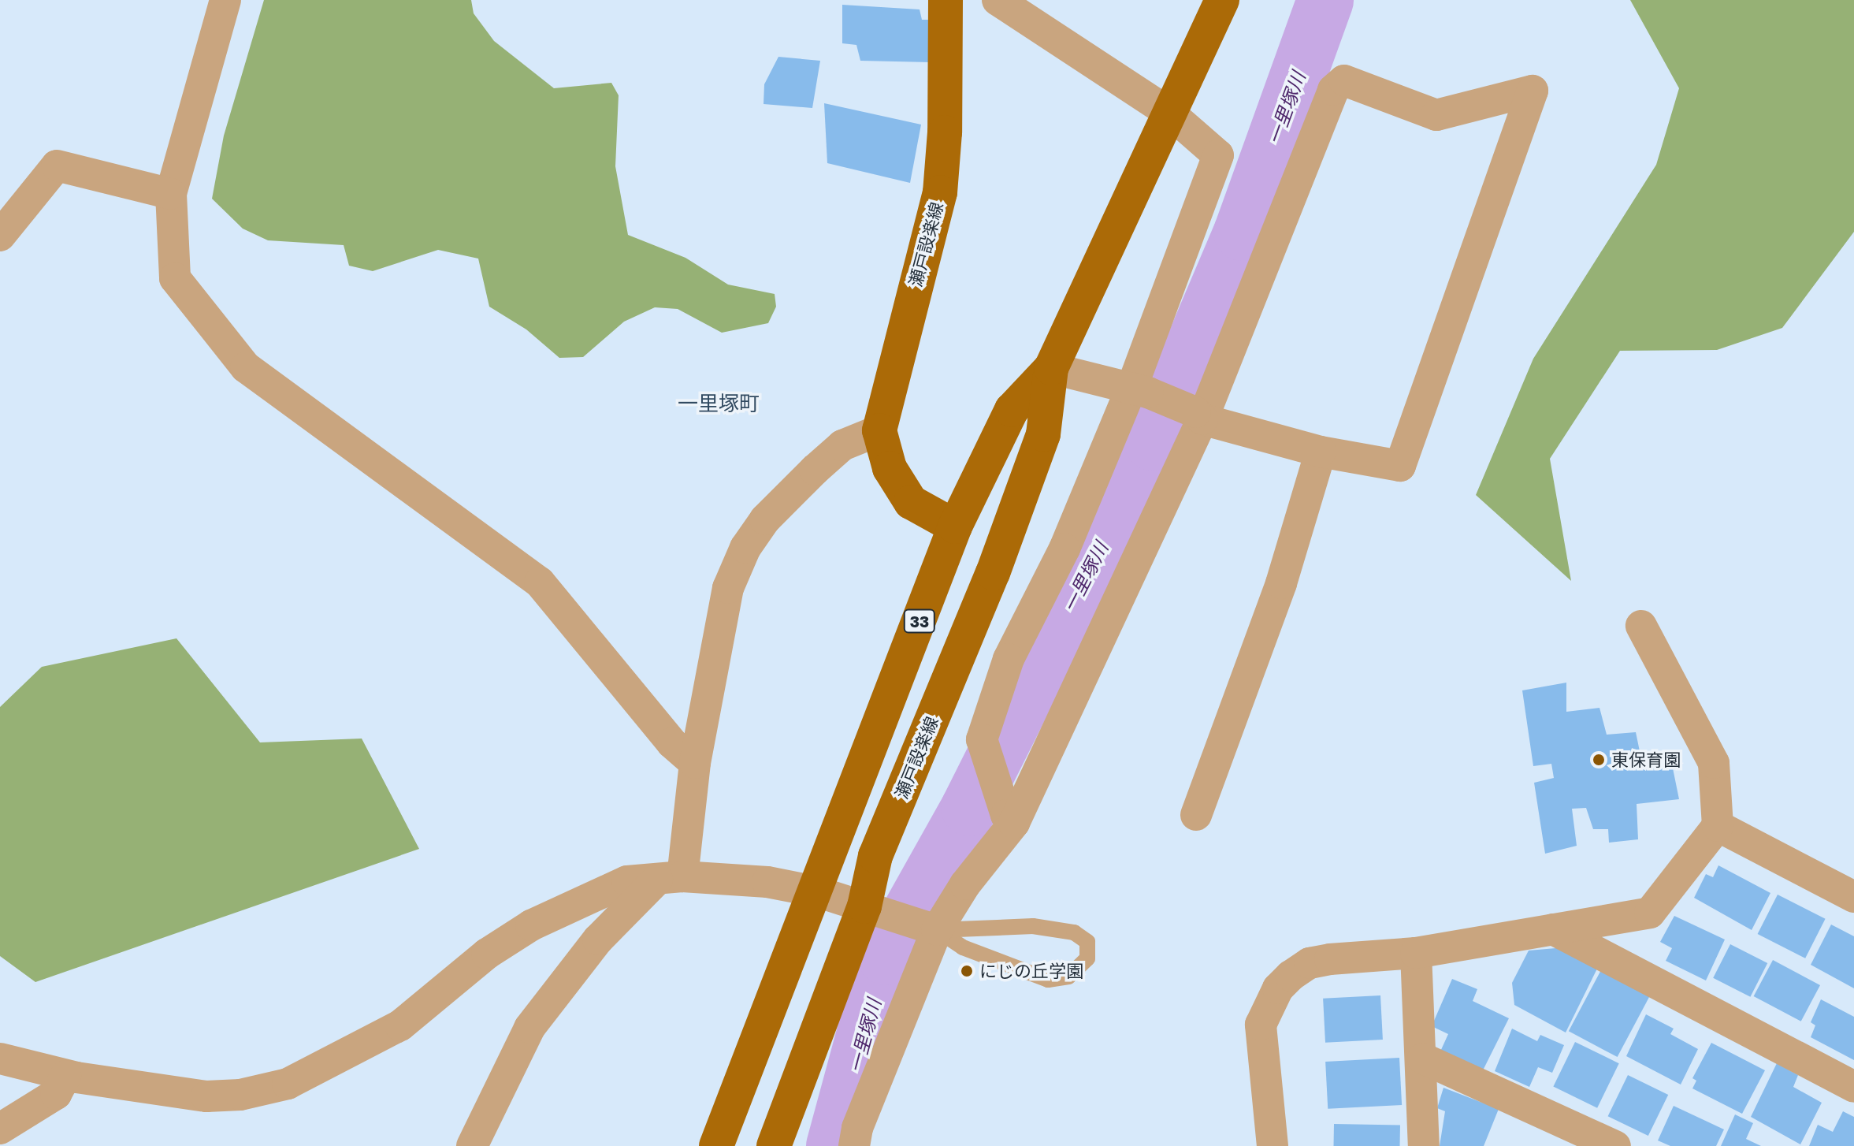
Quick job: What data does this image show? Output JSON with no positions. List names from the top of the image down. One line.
{"streets":{"main road":["瀬戸設楽線","33"]},"districts":["一里塚町"],"water":["一里塚川"],"places":["東保育園","にじの丘学園"]}
